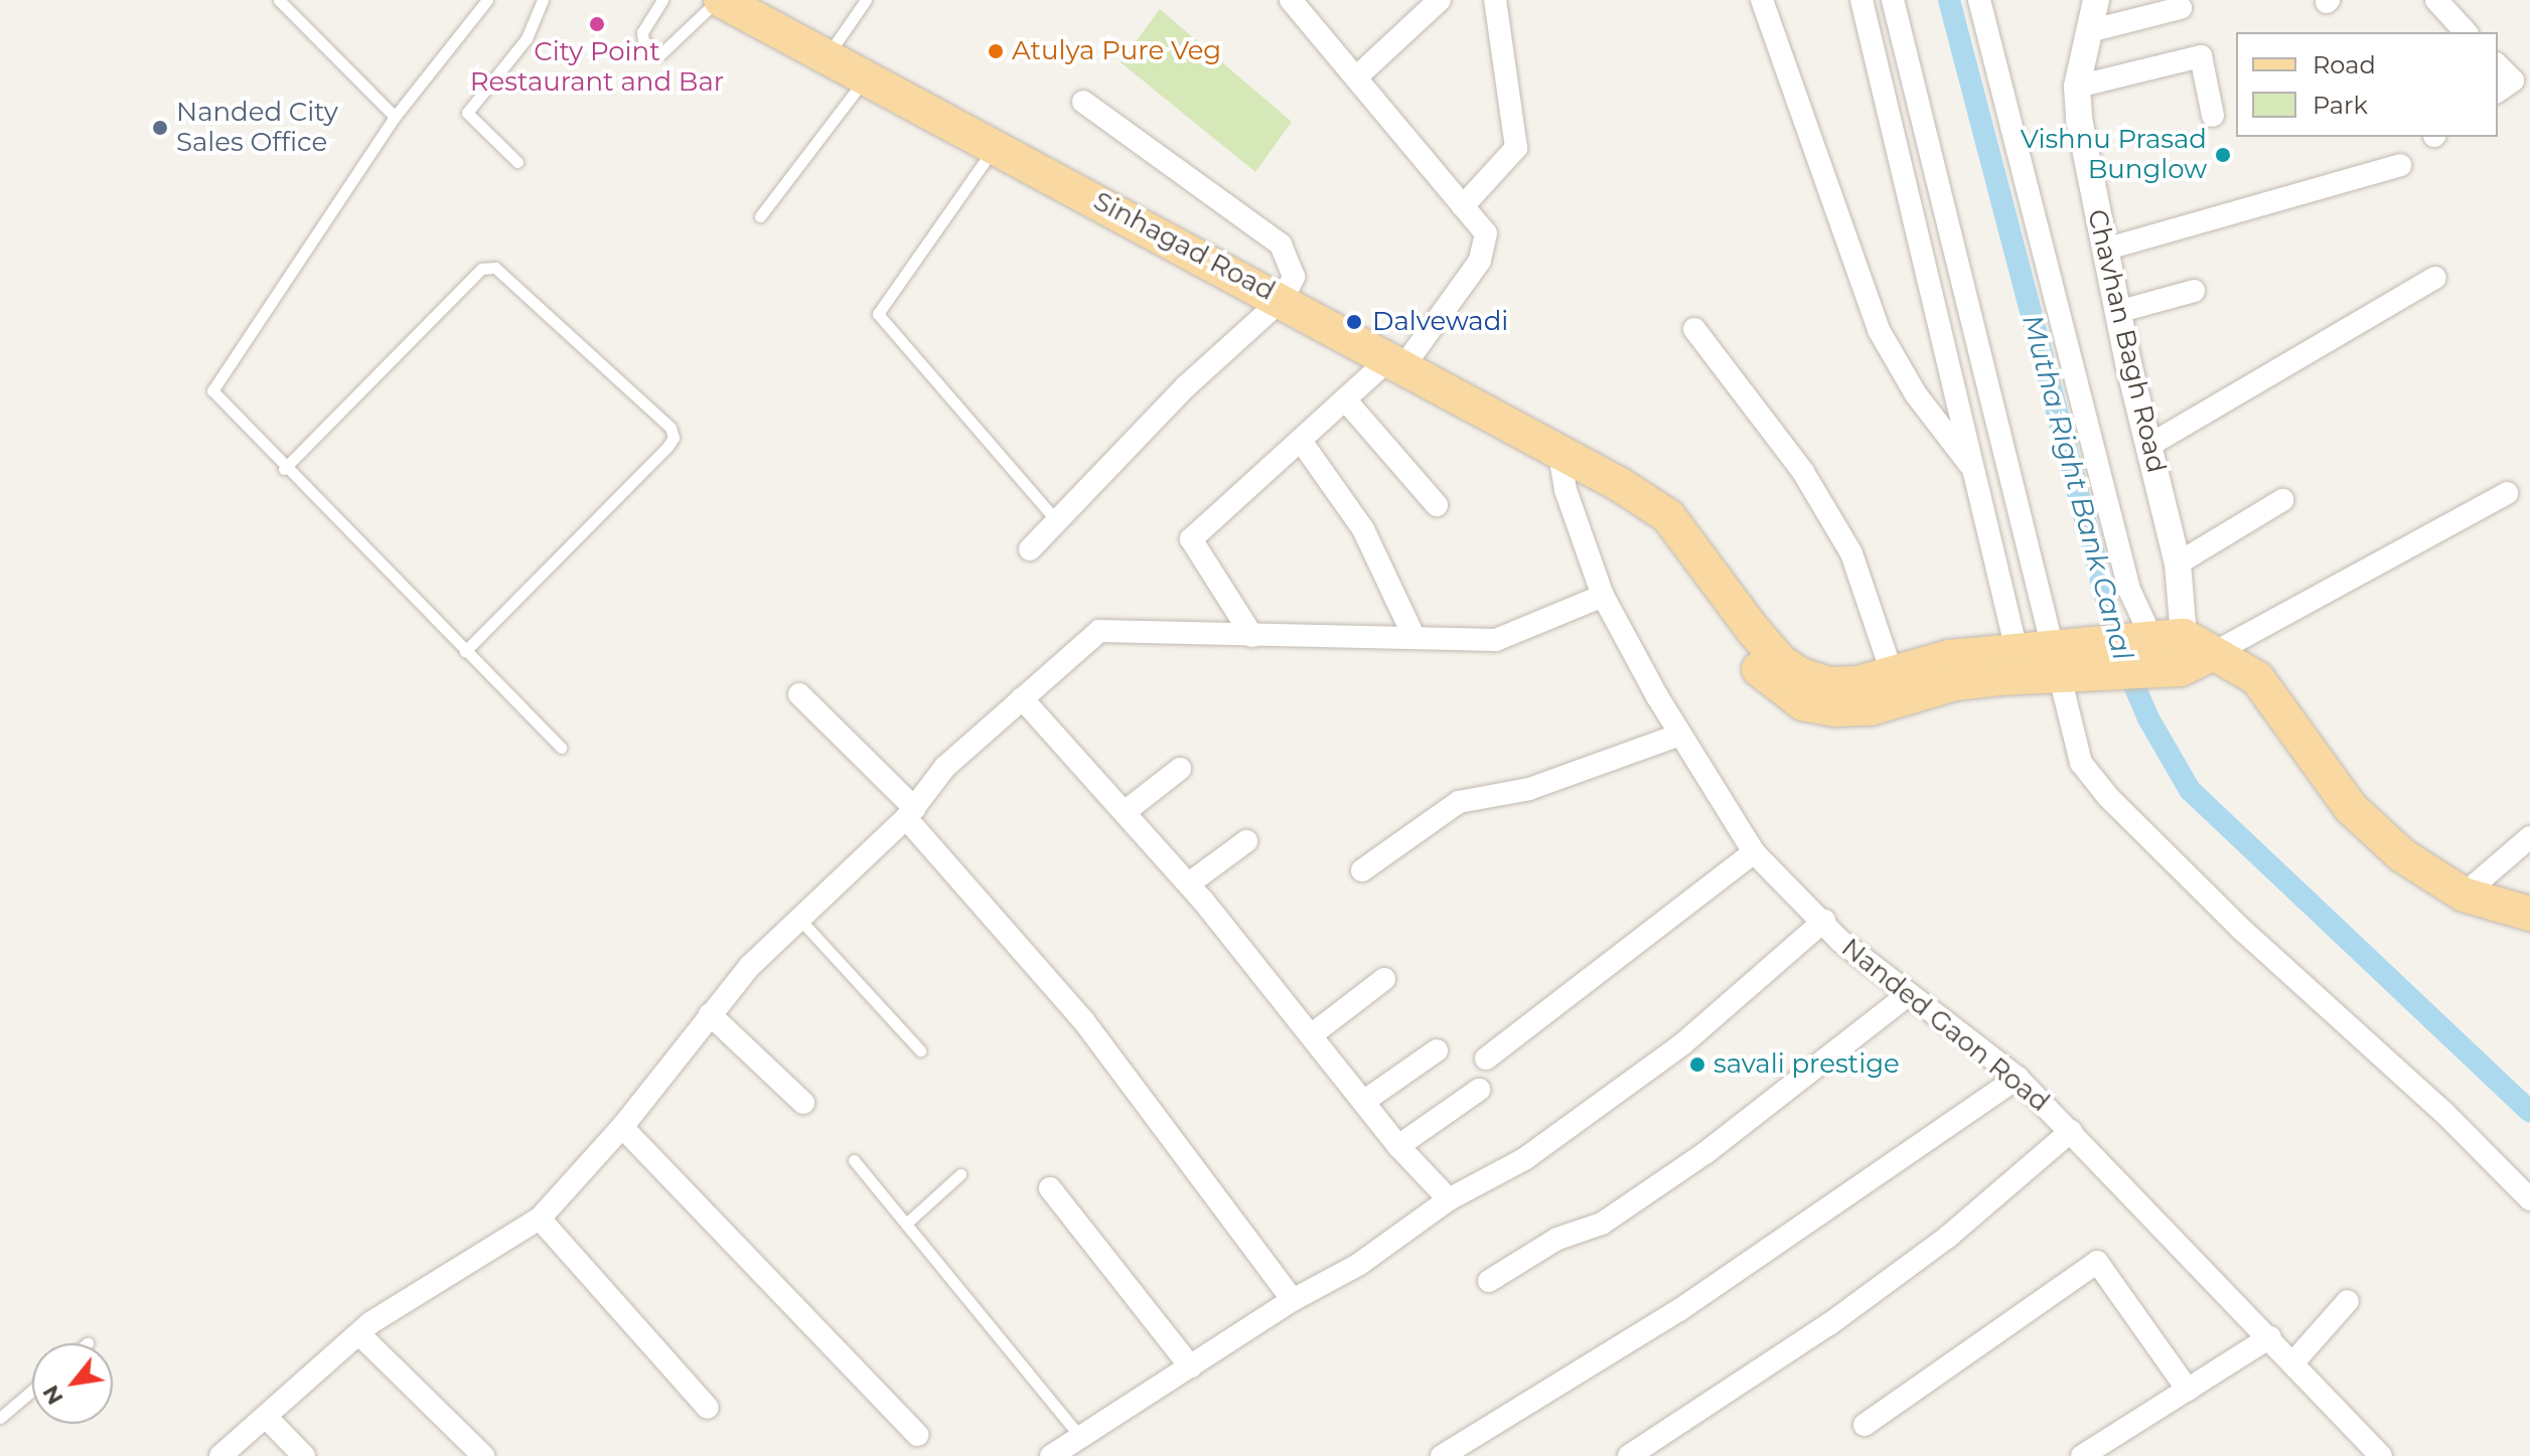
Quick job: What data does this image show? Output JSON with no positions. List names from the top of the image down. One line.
{"streets":{"main road":["Sinhagad Road"],"street":["Chavhan Bagh Road","Nanded Gaon Road"]},"crossings":[["Sinhagad Road","Chavhan Bagh Road"],["Sinhagad Road","Nanded Gaon Road"]],"water":["Mutha Right Bank Canal"],"places":["City Point Restaurant and Bar","Atulya Pure Veg","Nanded City Sales Office","Vishnu Prasad Bunglow","Dalvewadi","savali prestige"],"legend":["Road","Park"],"north":"bottom left"}
